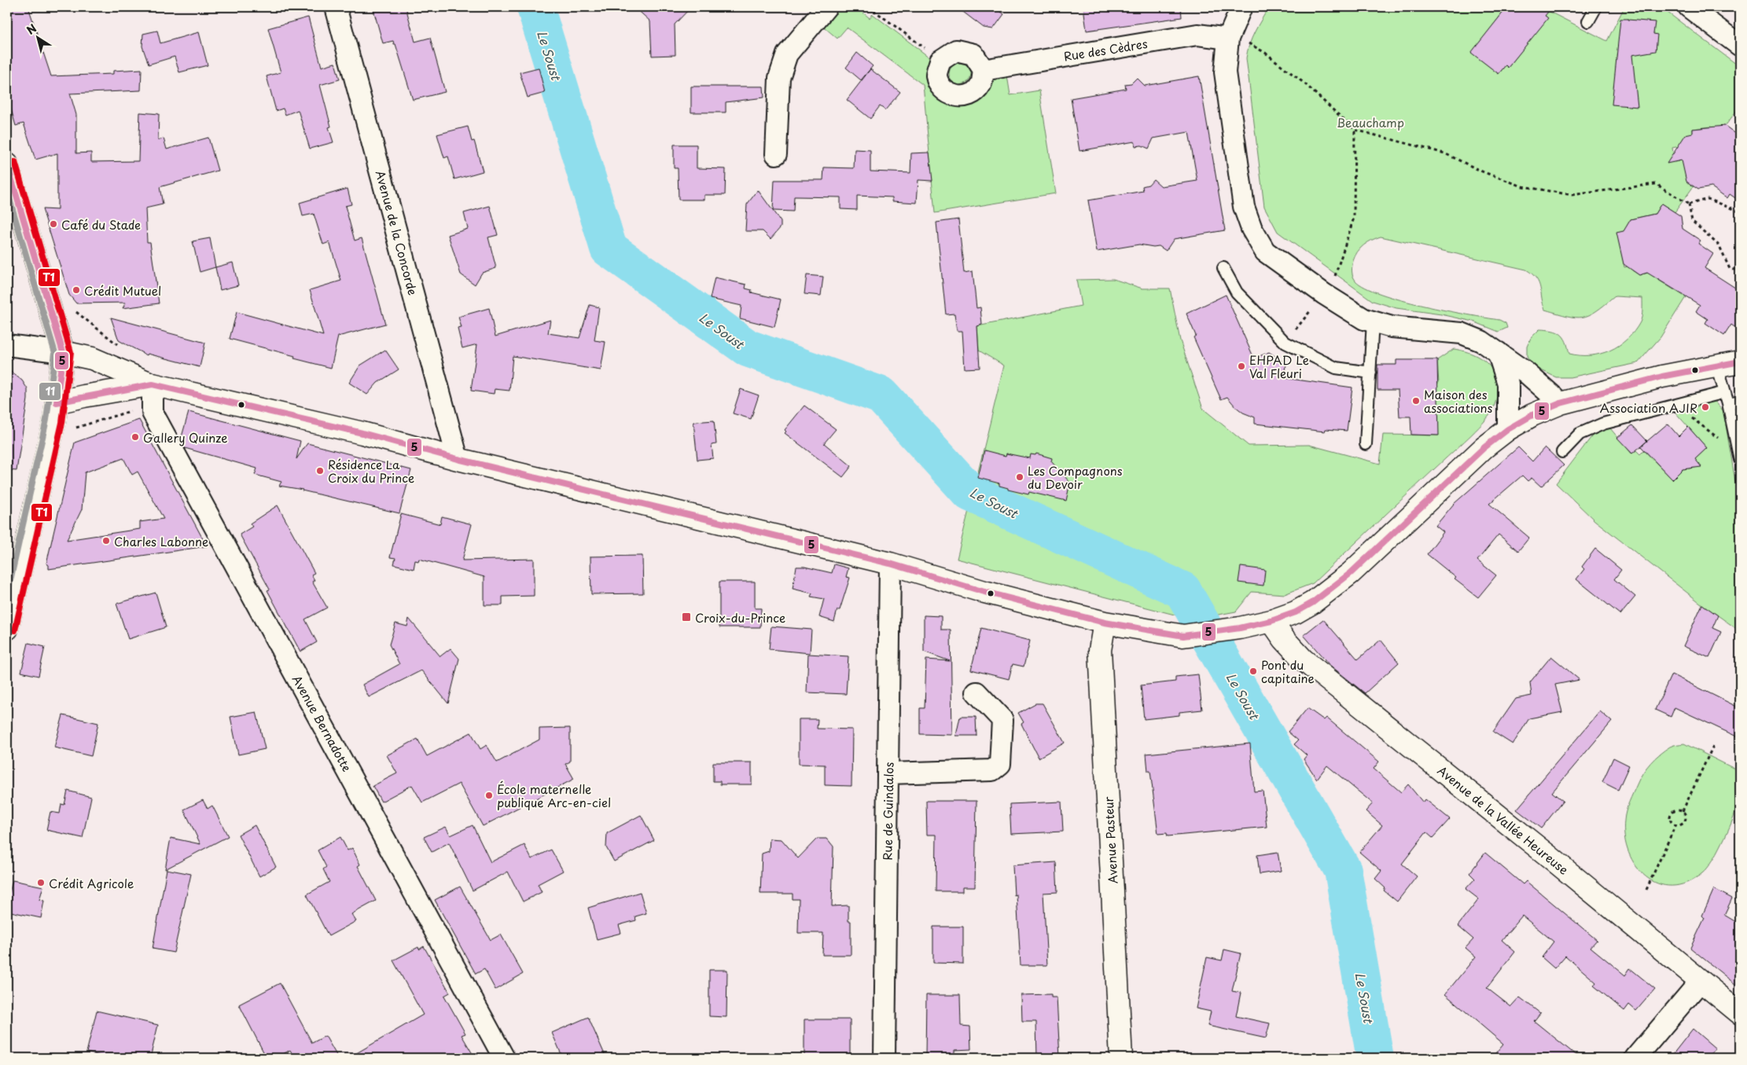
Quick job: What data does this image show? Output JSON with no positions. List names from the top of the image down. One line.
{"streets":{"street":["Rue des Cèdres","Avenue de la Concorde","Avenue Bernadotte","Rue de Guindalos","Avenue de la Vallée Heureuse","Avenue Pasteur"]},"water":["Le Soust"],"parks":["Beauchamp"],"places":{"other":["Café du Stade","Crédit Mutuel","EHPAD Le Val Fleuri","Maison des associations","Association AJIR","Gallery Quinze","Résidence La Croix du Prince","Les Compagnons du Devoir","Charles Labonne","Pont du capitaine","École maternelle publique Arc-en-ciel","Crédit Agricole"],"transit":["Croix-du-Prince"]},"lines":["transit line T1","transit line 5","transit line 11"],"north":"top left"}
